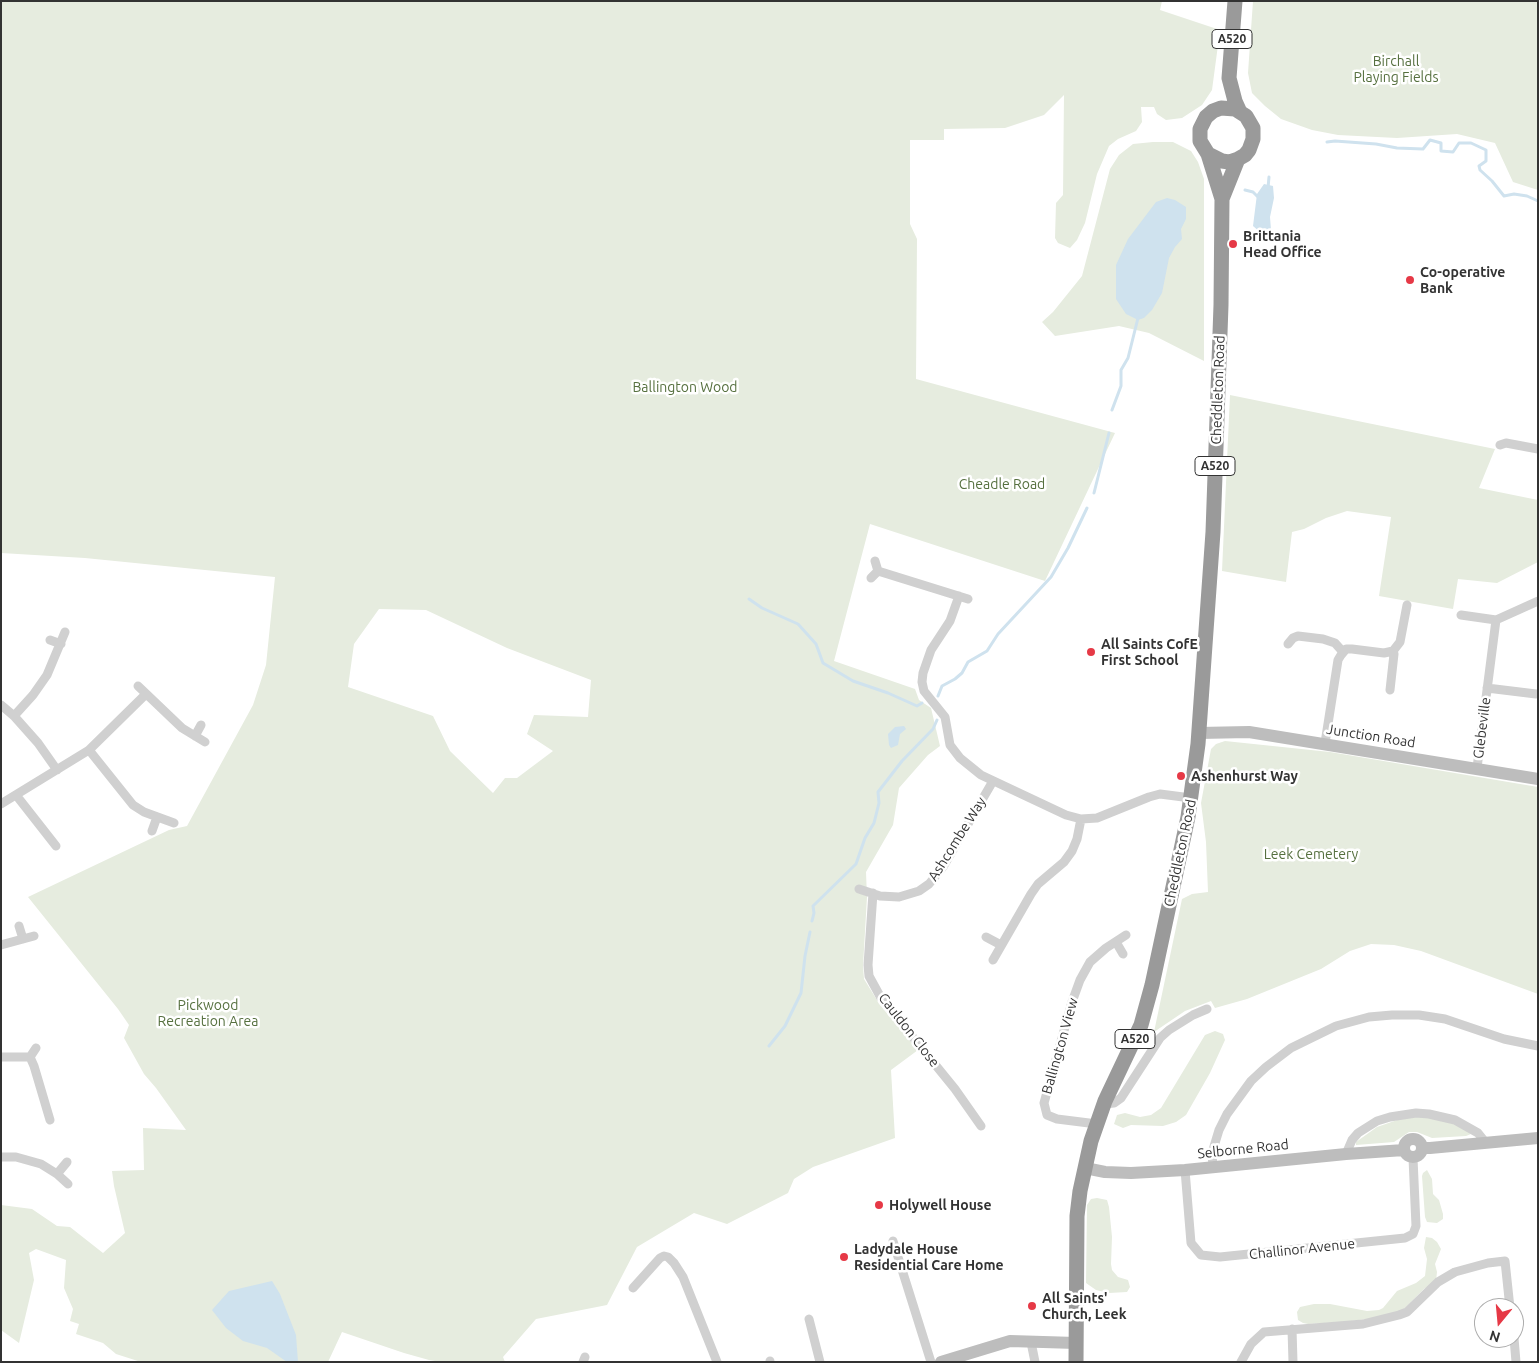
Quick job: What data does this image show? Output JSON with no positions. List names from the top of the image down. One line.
{"streets":{"highway":["A520","Cheddleton Road"],"street":["Glebeville","Junction Road","Ashcombe Way","Cauldon Close","Ballington View","Selborne Road","Challinor Avenue"]},"crossings":[["A520","Cheddleton Road"],["Cheddleton Road","Junction Road"],["Cheddleton Road","Ballington View"],["Cheddleton Road","Selborne Road"],["Glebeville","Junction Road"],["Ashcombe Way","Cauldon Close"],["Selborne Road","Challinor Avenue"]],"parks":["Birchall Playing Fields","Ballington Wood","Cheadle Road","Leek Cemetery","Pickwood Recreation Area"],"places":["Brittania Head Office","Co-operative Bank","All Saints CofE First School","Ashenhurst Way","Holywell House","Ladydale House Residential Care Home","All Saints' Church, Leek"],"north":"bottom"}
